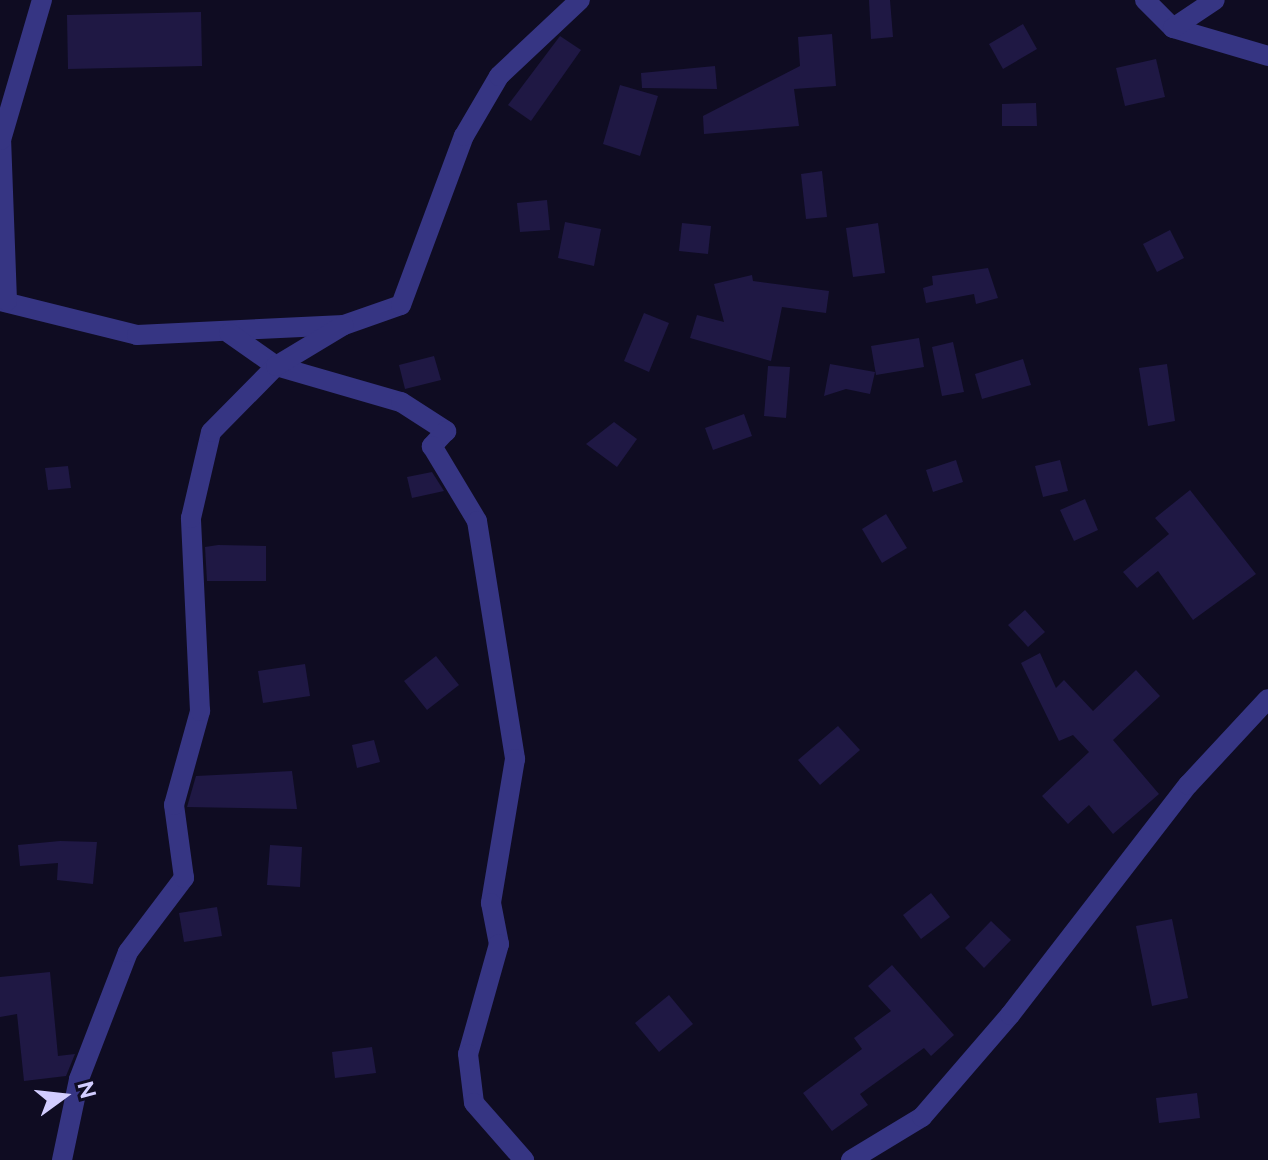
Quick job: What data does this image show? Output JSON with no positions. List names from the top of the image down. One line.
{"north":"right"}
